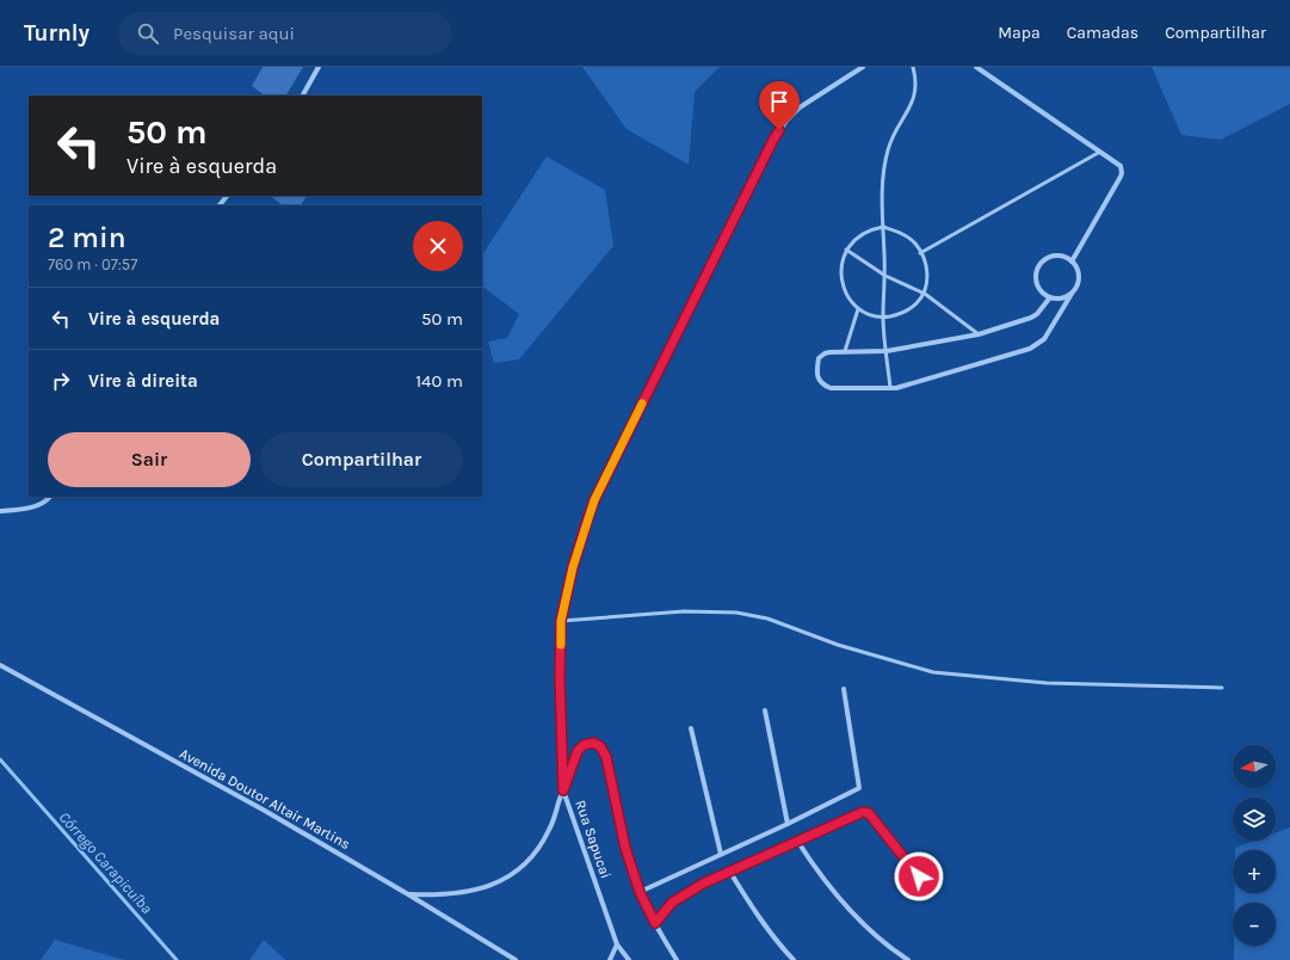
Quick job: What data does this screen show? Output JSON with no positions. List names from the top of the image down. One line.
{"streets":{"street":["Avenida Doutor Altair Martins","Rua Sapucai"]},"water":["Córrego Carapicuíba"],"north":"left","page":{"header":"Turnly","search":"Pesquisar aqui","nav":["Mapa","Camadas","Compartilhar"],"turn":["50 m","Vire à esquerda"],"heading":["2 min","760 m · 07:57"],"list":[{"name":"Vire à esquerda","value":"50 m"},{"name":"Vire à direita","value":"140 m"}],"buttons":["Sair","Compartilhar"],"map_buttons":["+","−"]}}
